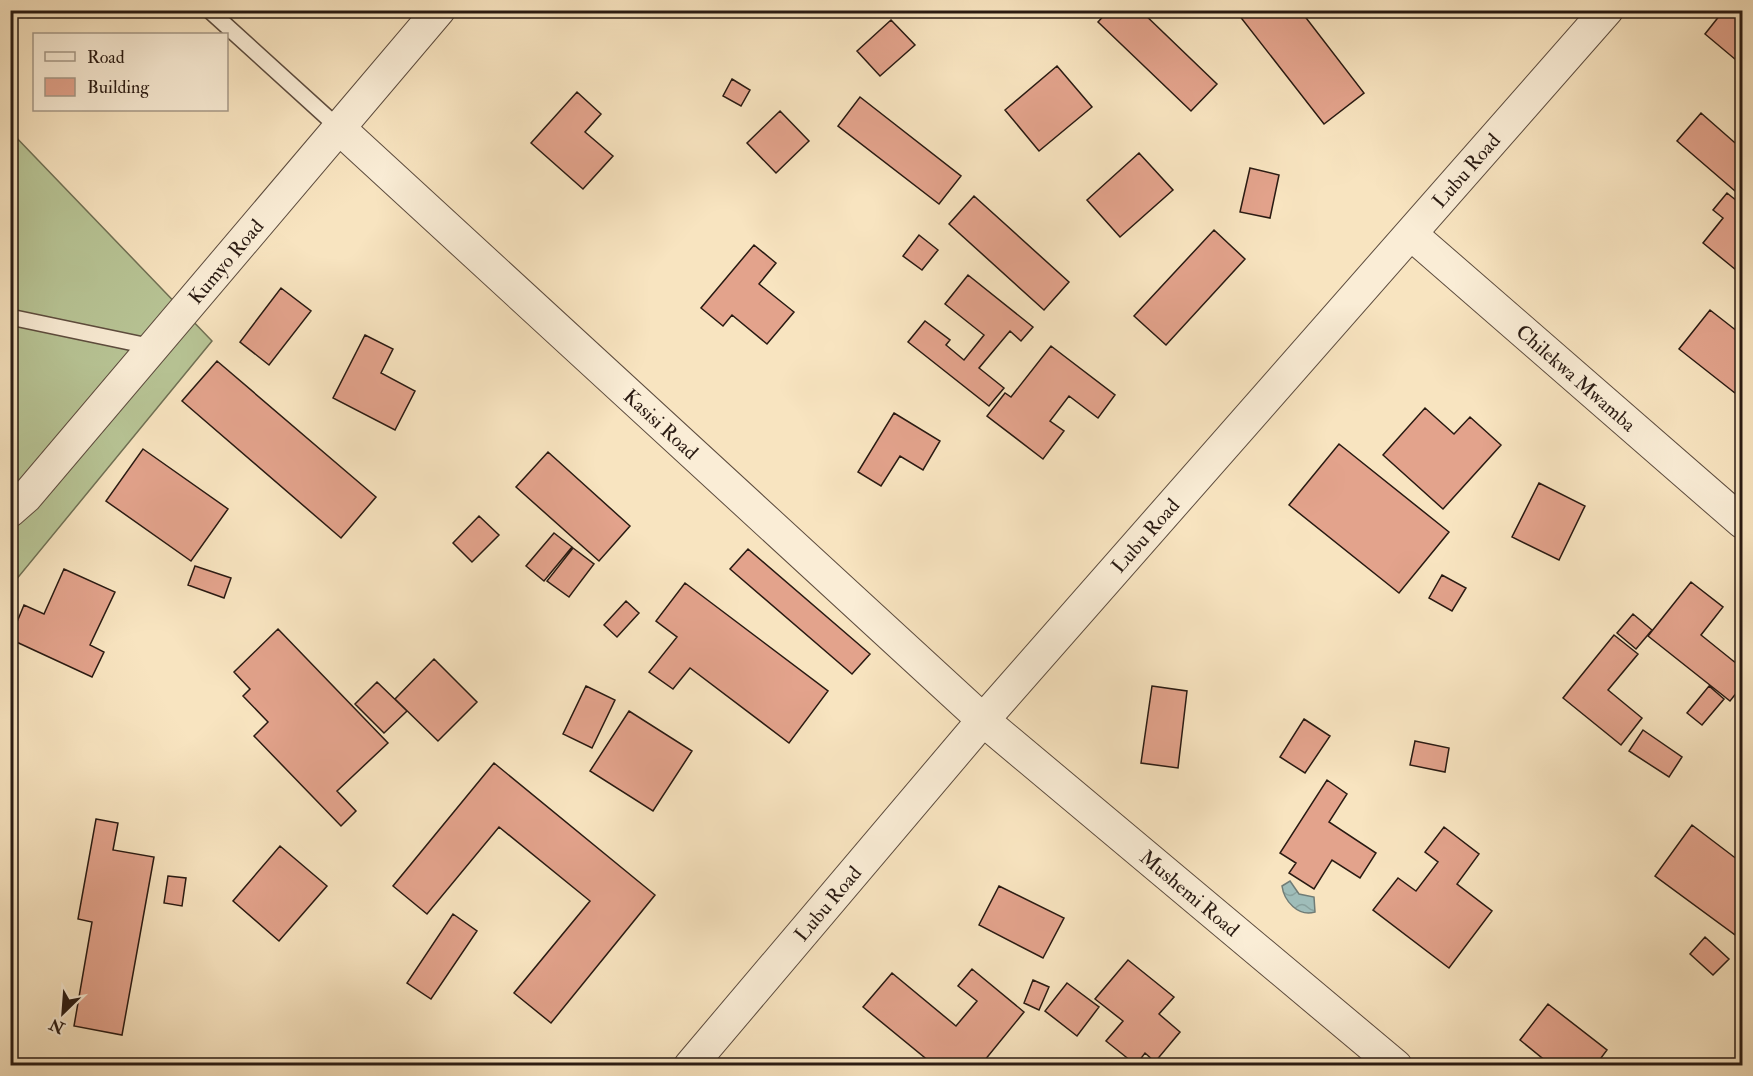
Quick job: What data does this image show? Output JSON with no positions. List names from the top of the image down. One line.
{"streets":{"street":["Lubu Road","Kumyo Road","Chilekwa Mwamba","Kasisi Road","Mushemi Road"]},"crossings":[["Lubu Road","Chilekwa Mwamba"],["Lubu Road","Kasisi Road"],["Lubu Road","Mushemi Road"],["Kumyo Road","Kasisi Road"],["Kasisi Road","Mushemi Road"]],"legend":["Road","Building"],"north":"bottom left"}
